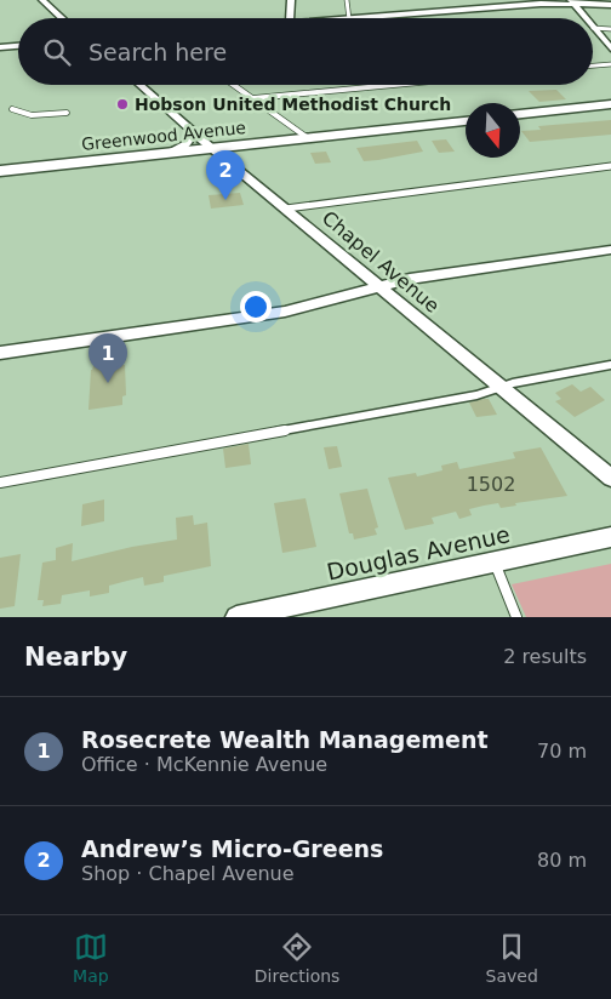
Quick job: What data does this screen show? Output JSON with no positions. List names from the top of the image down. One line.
{"streets":{"street":["Greenwood Avenue","Chapel Avenue","Douglas Avenue"]},"crossings":[["Greenwood Avenue","Chapel Avenue"]],"places":["Hobson United Methodist Church"],"house_numbers":["1502"],"north":"bottom","page":{"search":"Search here","pins":["2","1"],"heading":["Nearby","2 results"],"list":[{"mark":"1","name":"Rosecrete Wealth Management","note":"Office · McKennie Avenue","value":"70 m"},{"mark":"2","name":"Andrew’s Micro-Greens","note":"Shop · Chapel Avenue","value":"80 m"}],"nav":["Map","Directions","Saved"]}}
